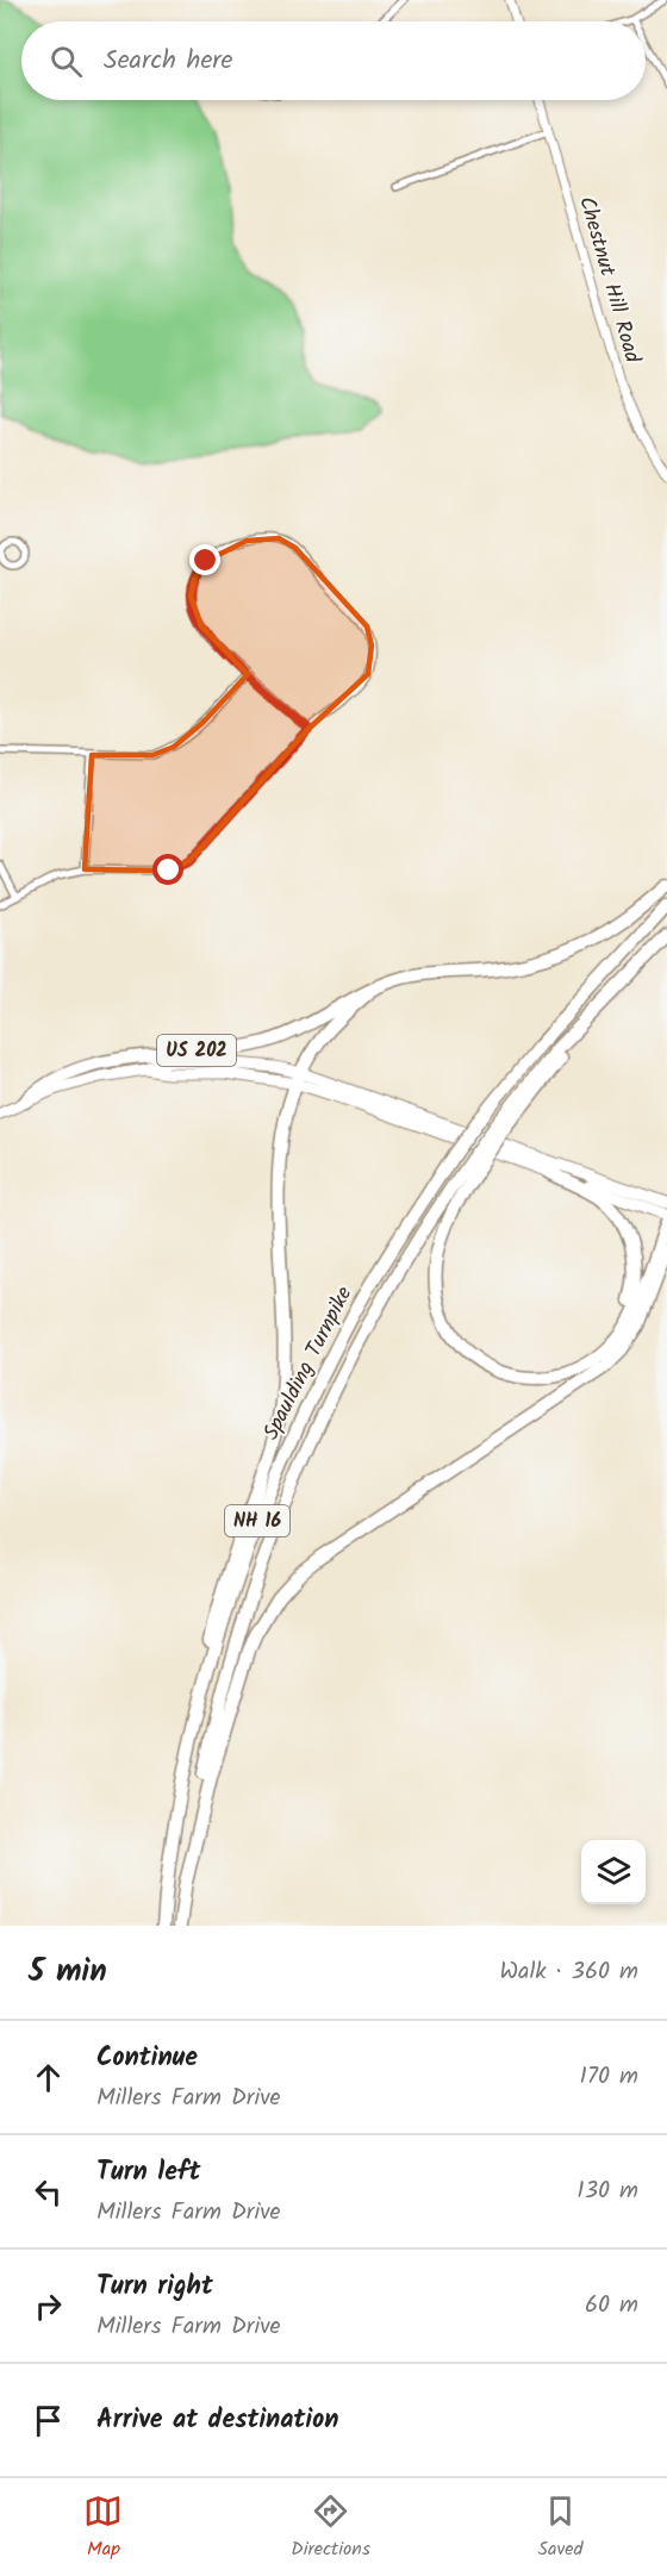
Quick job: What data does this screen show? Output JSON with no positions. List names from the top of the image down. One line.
{"streets":{"highway":["US 202","Spaulding Turnpike","NH 16"],"street":["Chestnut Hill Road"]},"page":{"search":"Search here","heading":["5 min","Walk · 360 m"],"list":[["Continue","Millers Farm Drive","170 m"],["Turn left","Millers Farm Drive","130 m"],["Turn right","Millers Farm Drive","60 m"],"Arrive at destination"],"nav":["Map","Directions","Saved"]}}
